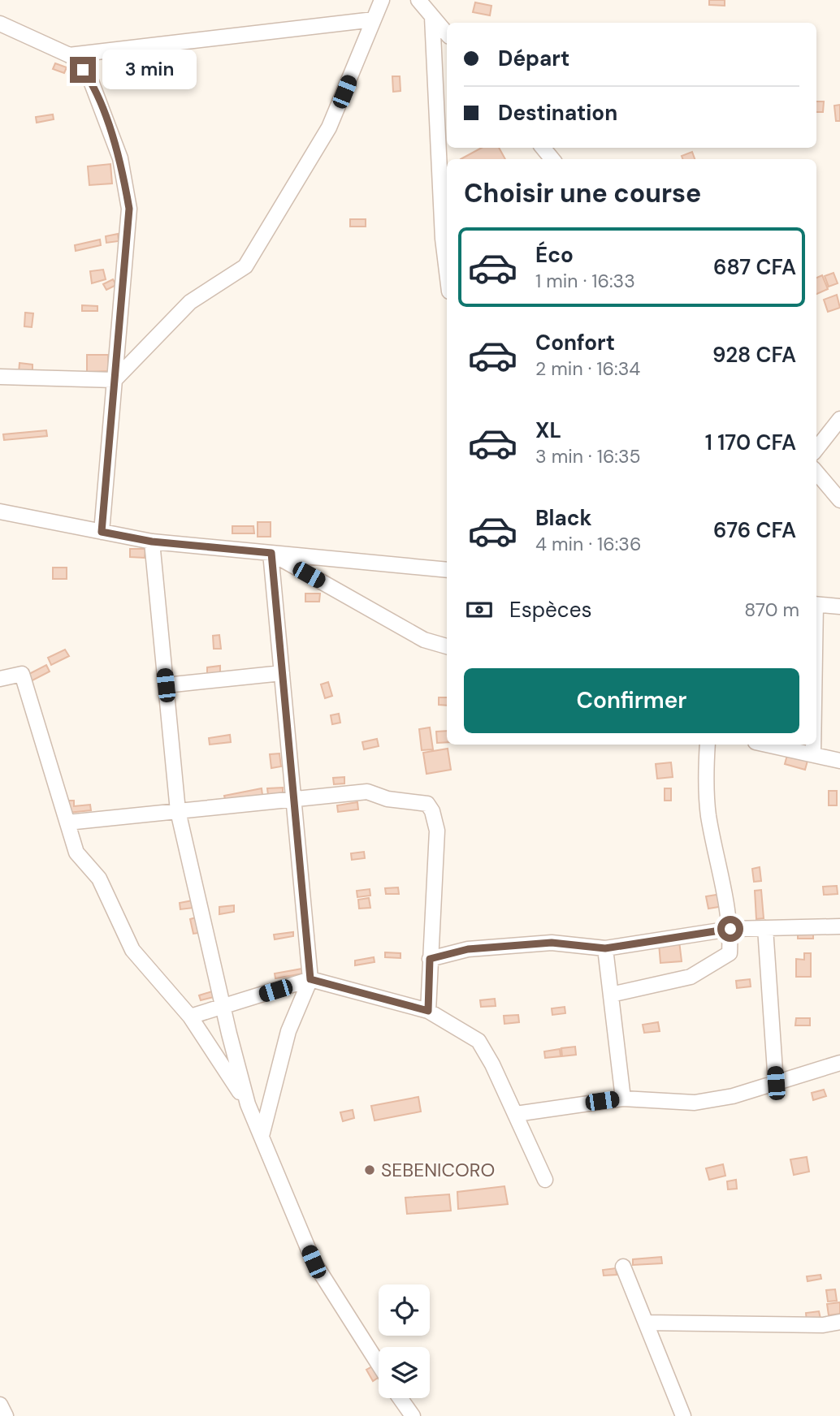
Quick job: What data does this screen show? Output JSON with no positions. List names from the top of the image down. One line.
{"places":["SEBENICORO"],"page":{"banner":["Départ","Destination"],"bubble":"3 min","heading":"Choisir une course","list":[{"name":"Éco","note":"1 min · 16:33","value":"687 CFA"},{"name":"Confort","note":"2 min · 16:34","value":"928 CFA"},{"name":"XL","note":"3 min · 16:35","value":"1 170 CFA"},{"name":"Black","note":"4 min · 16:36","value":"676 CFA"}],"pay":["Espèces","870 m"],"buttons":"Confirmer"}}
